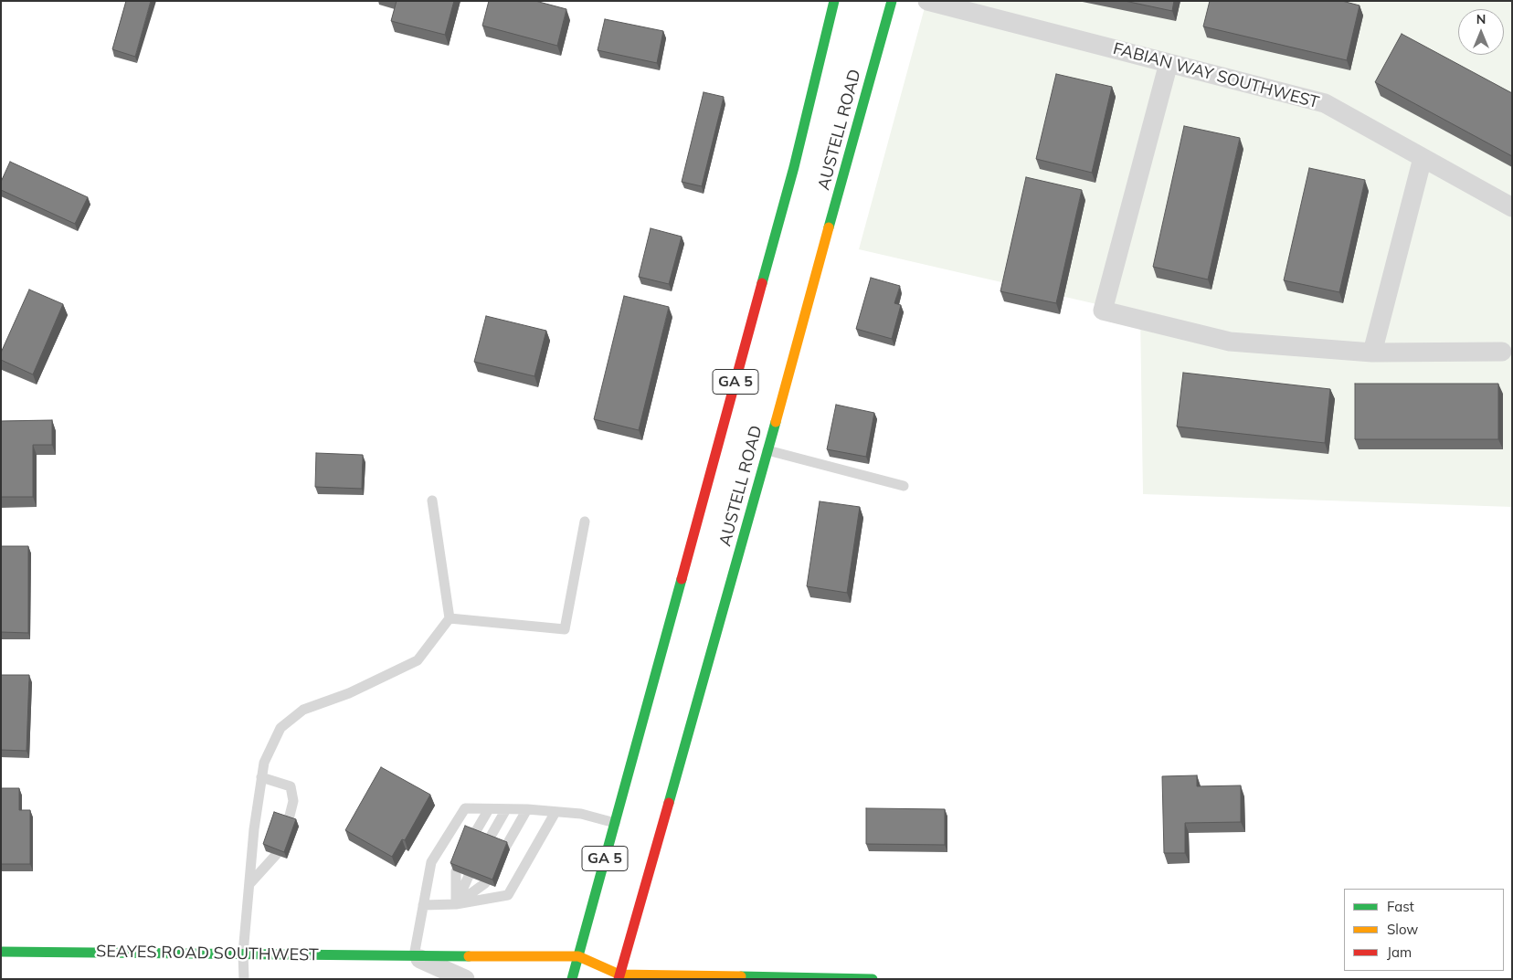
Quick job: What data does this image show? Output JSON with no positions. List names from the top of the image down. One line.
{"streets":{"main road":["AUSTELL ROAD","GA 5","SEAYES ROAD SOUTHWEST"],"street":["FABIAN WAY SOUTHWEST"]},"crossings":[["AUSTELL ROAD","SEAYES ROAD SOUTHWEST"]],"legend":["Fast","Slow","Jam"],"north":"top"}
